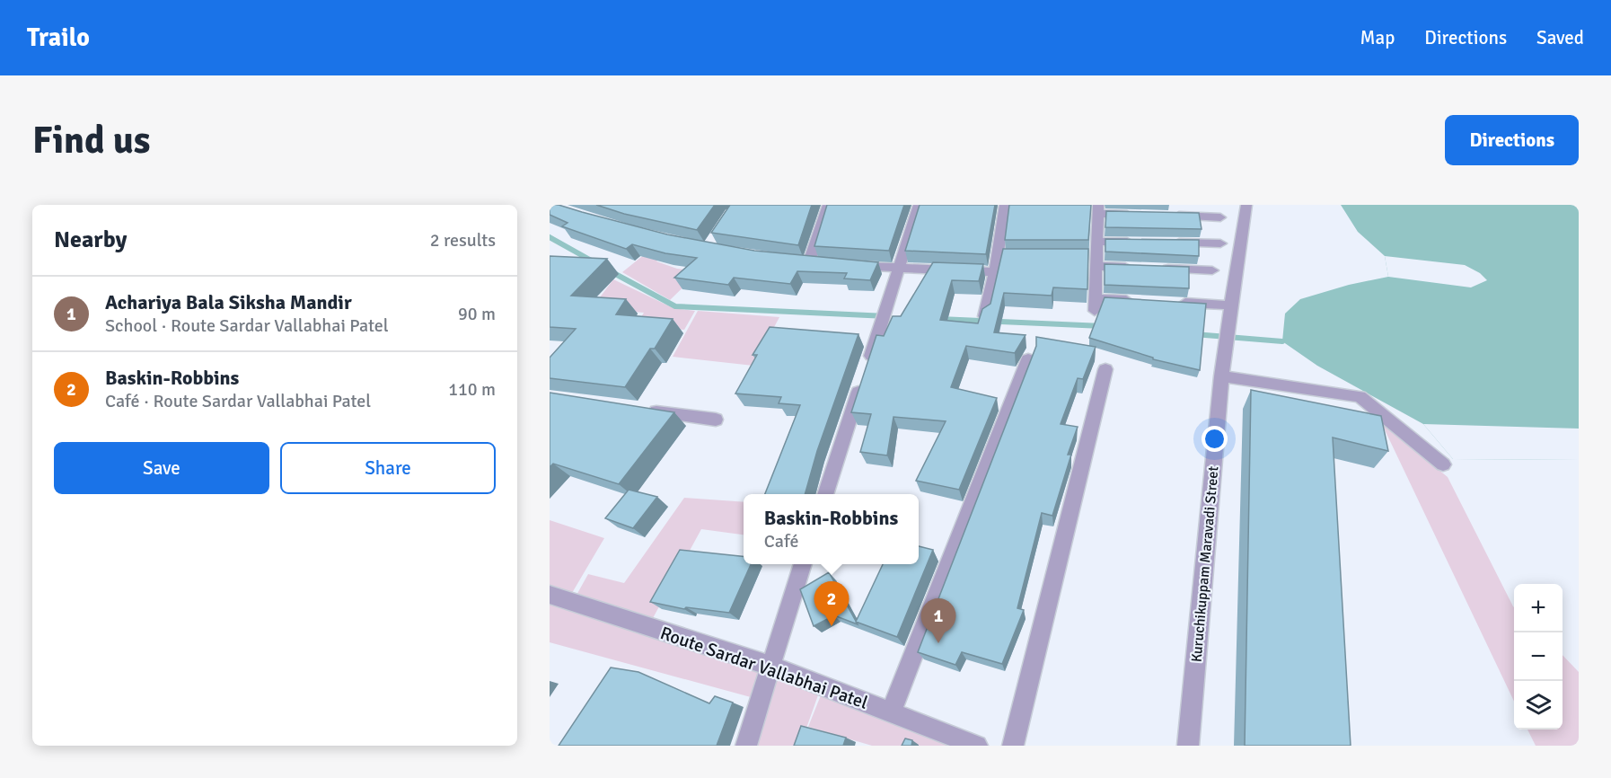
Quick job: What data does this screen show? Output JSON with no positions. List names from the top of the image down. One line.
{"streets":{"street":["Kuruchikuppam Maravadi Street","Route Sardar Vallabhai Patel"]},"page":{"header":"Trailo","nav":["Map","Directions","Saved"],"buttons":["Directions",["Save","Share"]],"title":"Find us","heading":["Nearby","2 results"],"list":[{"mark":"1","name":"Achariya Bala Siksha Mandir","note":"School · Route Sardar Vallabhai Patel","value":"90 m"},{"mark":"2","name":"Baskin-Robbins","note":"Café · Route Sardar Vallabhai Patel","value":"110 m"}],"popup":["Baskin-Robbins","Café"],"pins":["2","1"],"map_buttons":["+","−"]}}
